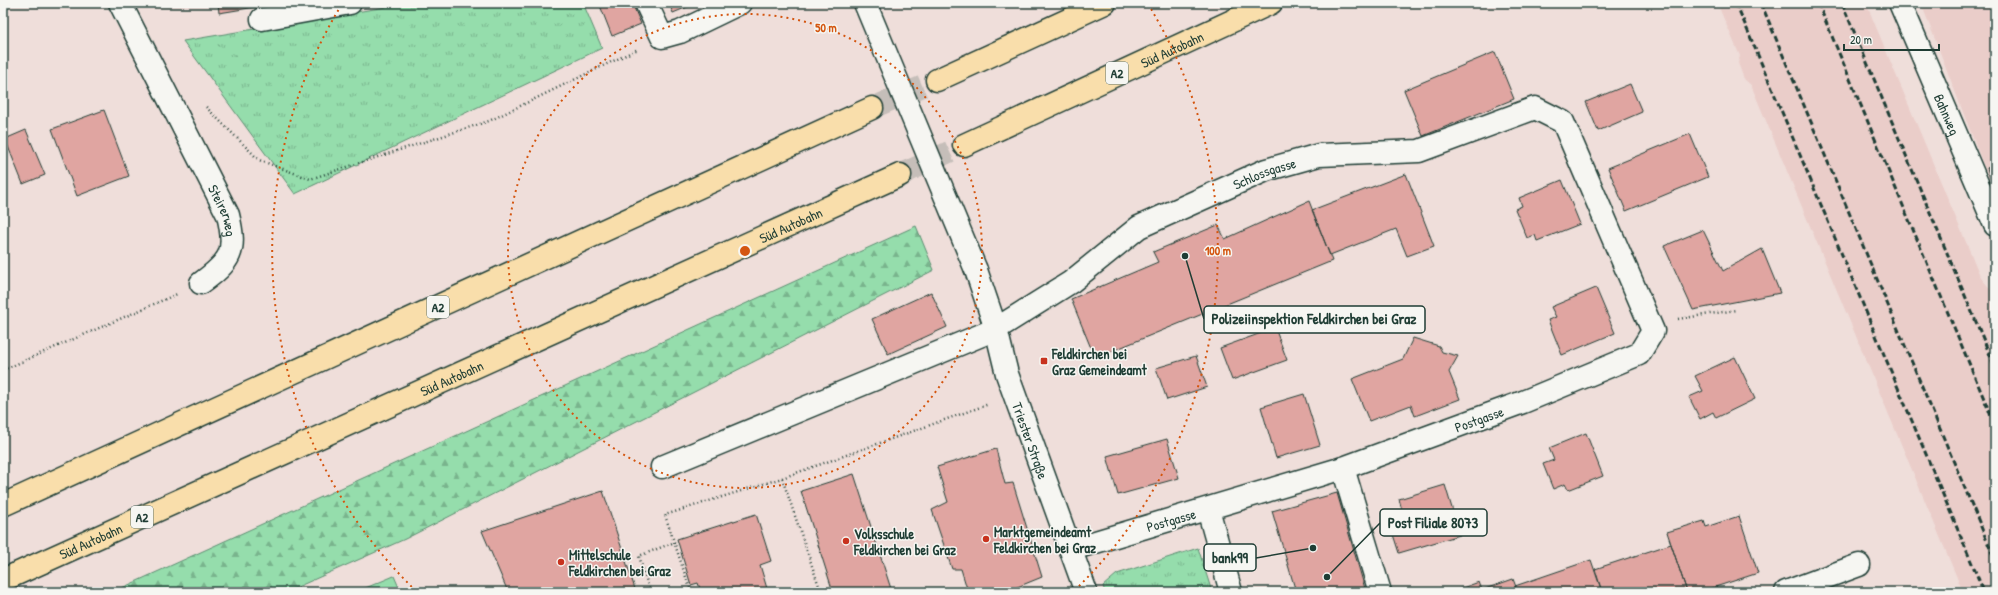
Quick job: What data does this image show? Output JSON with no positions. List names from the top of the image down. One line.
{"streets":{"highway":["Süd Autobahn","A2"],"street":["Bahnweg","Schlossgasse","Steirerweg","Postgasse","Triester Straße"]},"crossings":[["Schlossgasse","Postgasse"],["Schlossgasse","Triester Straße"],["Postgasse","Triester Straße"]],"places":{"other":["Polizeiinspektion Feldkirchen bei Graz","Marktgemeindeamt Feldkirchen bei Graz","Volksschule Feldkirchen bei Graz","bank99","Mittelschule Feldkirchen bei Graz","Post Filiale 8073"],"transit":["Feldkirchen bei Graz Gemeindeamt"]},"scale_bar":"20 m","rings":["50 m","100 m"]}
